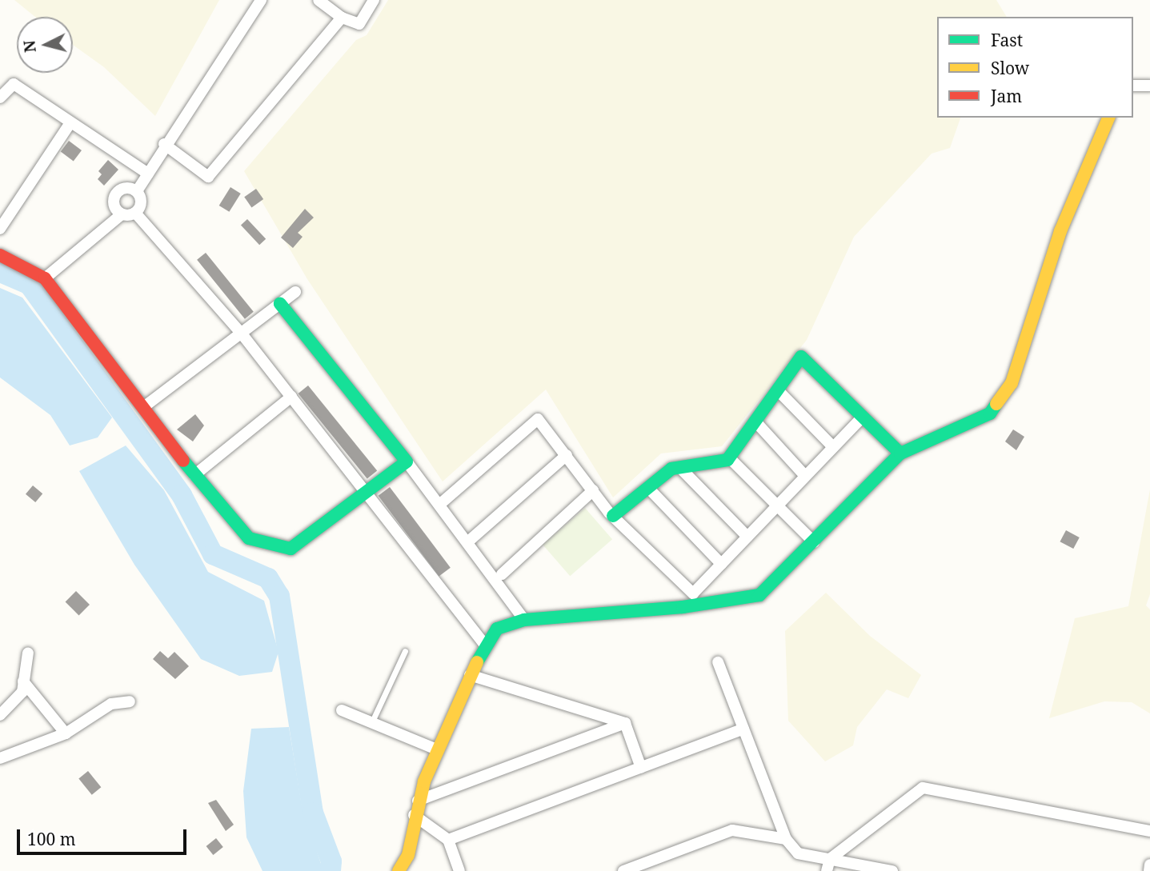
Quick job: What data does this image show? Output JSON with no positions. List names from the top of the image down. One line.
{"legend":["Fast","Slow","Jam"],"scale_bar":"100 m","north":"left"}
